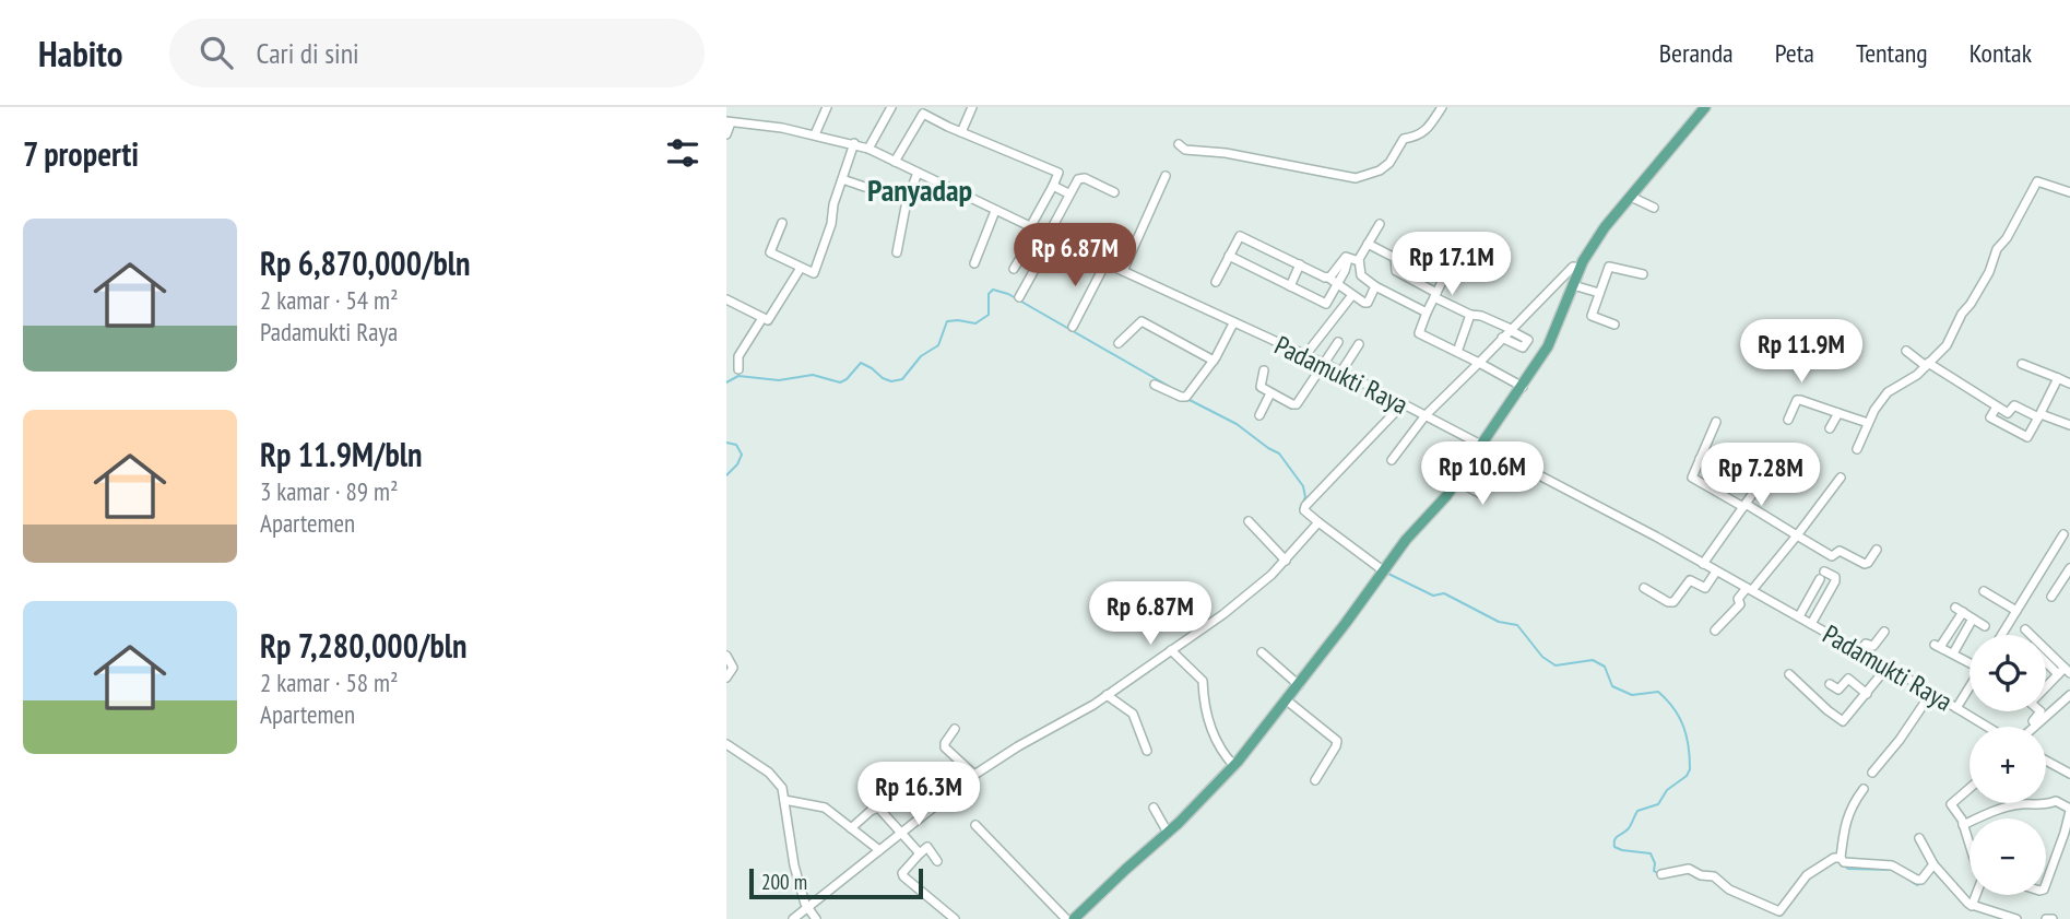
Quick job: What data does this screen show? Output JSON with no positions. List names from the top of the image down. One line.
{"streets":{"street":["Padamukti Raya"]},"districts":["Panyadap"],"scale_bar":"200 m","page":{"header":"Habito","search":"Cari di sini","nav":["Beranda","Peta","Tentang","Kontak"],"heading":"7 properti","list":[{"name":"Rp 6,870,000/bln","note":"2 kamar · 54 m² · Padamukti Raya"},{"name":"Rp 11.9M/bln","note":"3 kamar · 89 m² · Apartemen"},{"name":"Rp 7,280,000/bln","note":"2 kamar · 58 m² · Apartemen"}],"price":["Rp 6.87M","Rp 17.1M","Rp 11.9M","Rp 10.6M","Rp 7.28M","Rp 6.87M","Rp 16.3M"],"map_buttons":["+","−"],"scale":"200 m"}}
